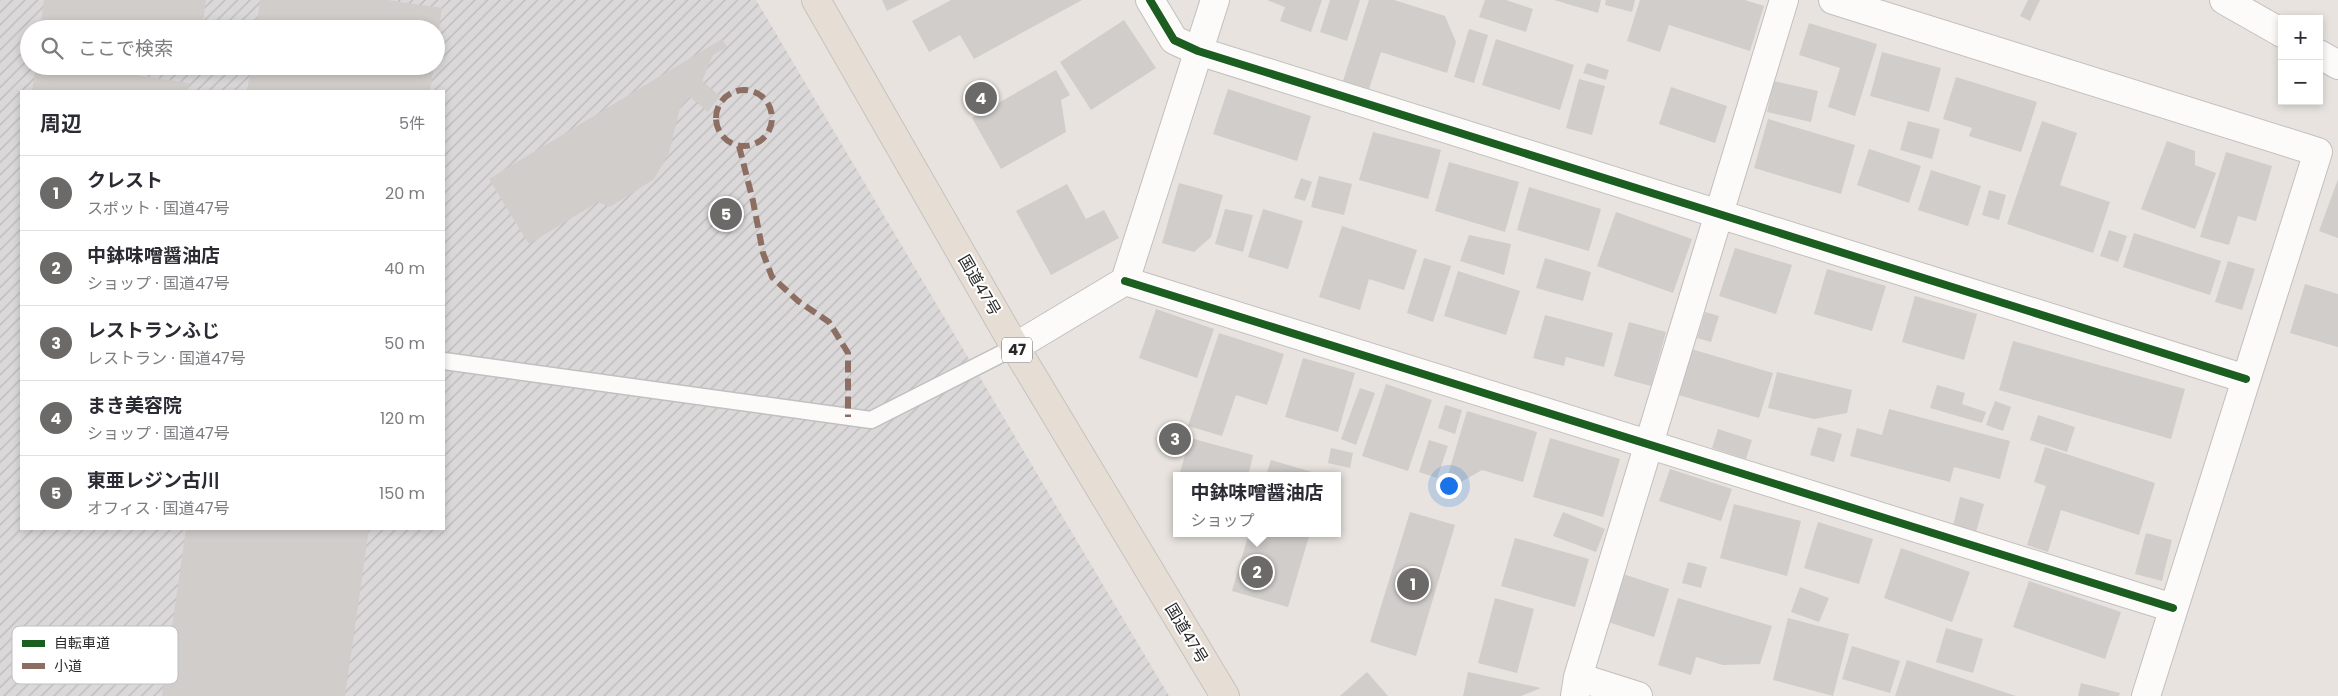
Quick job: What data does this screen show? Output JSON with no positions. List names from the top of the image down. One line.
{"streets":{"highway":["国道47号","47"]},"legend":["自転車道","小道"],"page":{"map_buttons":["+","−"],"search":"ここで検索","pins":["4","5","3","2","1"],"heading":["周辺","5件"],"list":[{"mark":"1","name":"クレスト","note":"スポット · 国道47号","value":"20 m"},{"mark":"2","name":"中鉢味噌醤油店","note":"ショップ · 国道47号","value":"40 m"},{"mark":"3","name":"レストランふじ","note":"レストラン · 国道47号","value":"50 m"},{"mark":"4","name":"まき美容院","note":"ショップ · 国道47号","value":"120 m"},{"mark":"5","name":"東亜レジン古川","note":"オフィス · 国道47号","value":"150 m"}],"popup":["中鉢味噌醤油店","ショップ"]}}
